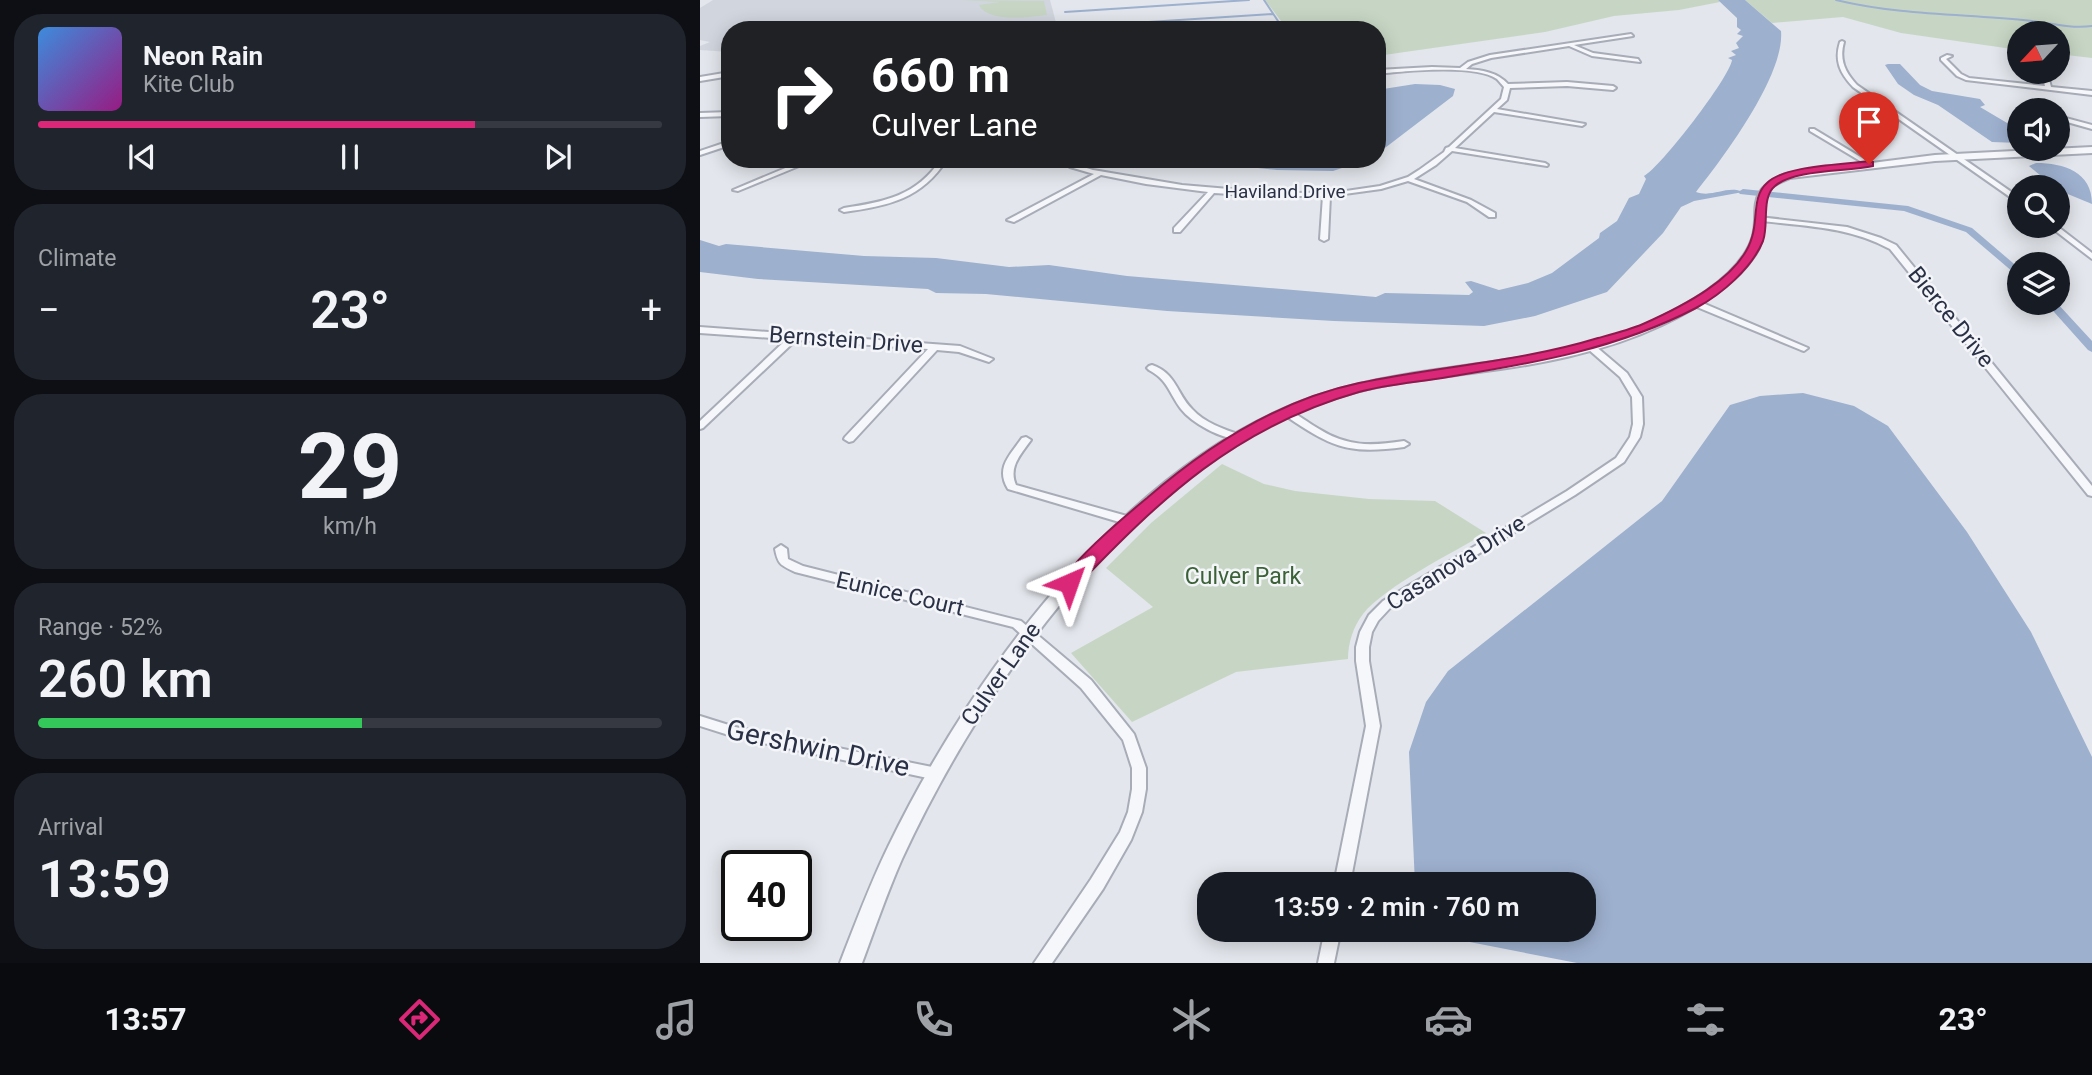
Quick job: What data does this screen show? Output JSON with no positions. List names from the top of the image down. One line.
{"streets":{"street":["Haviland Drive","Bierce Drive","Bernstein Drive","Casanova Drive","Eunice Court","Culver Lane","Gershwin Drive"]},"crossings":[["Bierce Drive","Culver Lane"],["Casanova Drive","Culver Lane"],["Eunice Court","Culver Lane"],["Culver Lane","Gershwin Drive"]],"parks":["Culver Park"],"north":"bottom left","page":{"turn":["660 m","Culver Lane"],"song":["Neon Rain","Kite Club"],"tile":["Climate",["29","km/h"],["Range · 52%","260 km"],["Arrival","13:59"]],"heat":["−","23°","+"],"limit":"40","trip":"13:59 · 2 min · 760 m","tabs":["13:57","23°"]}}
